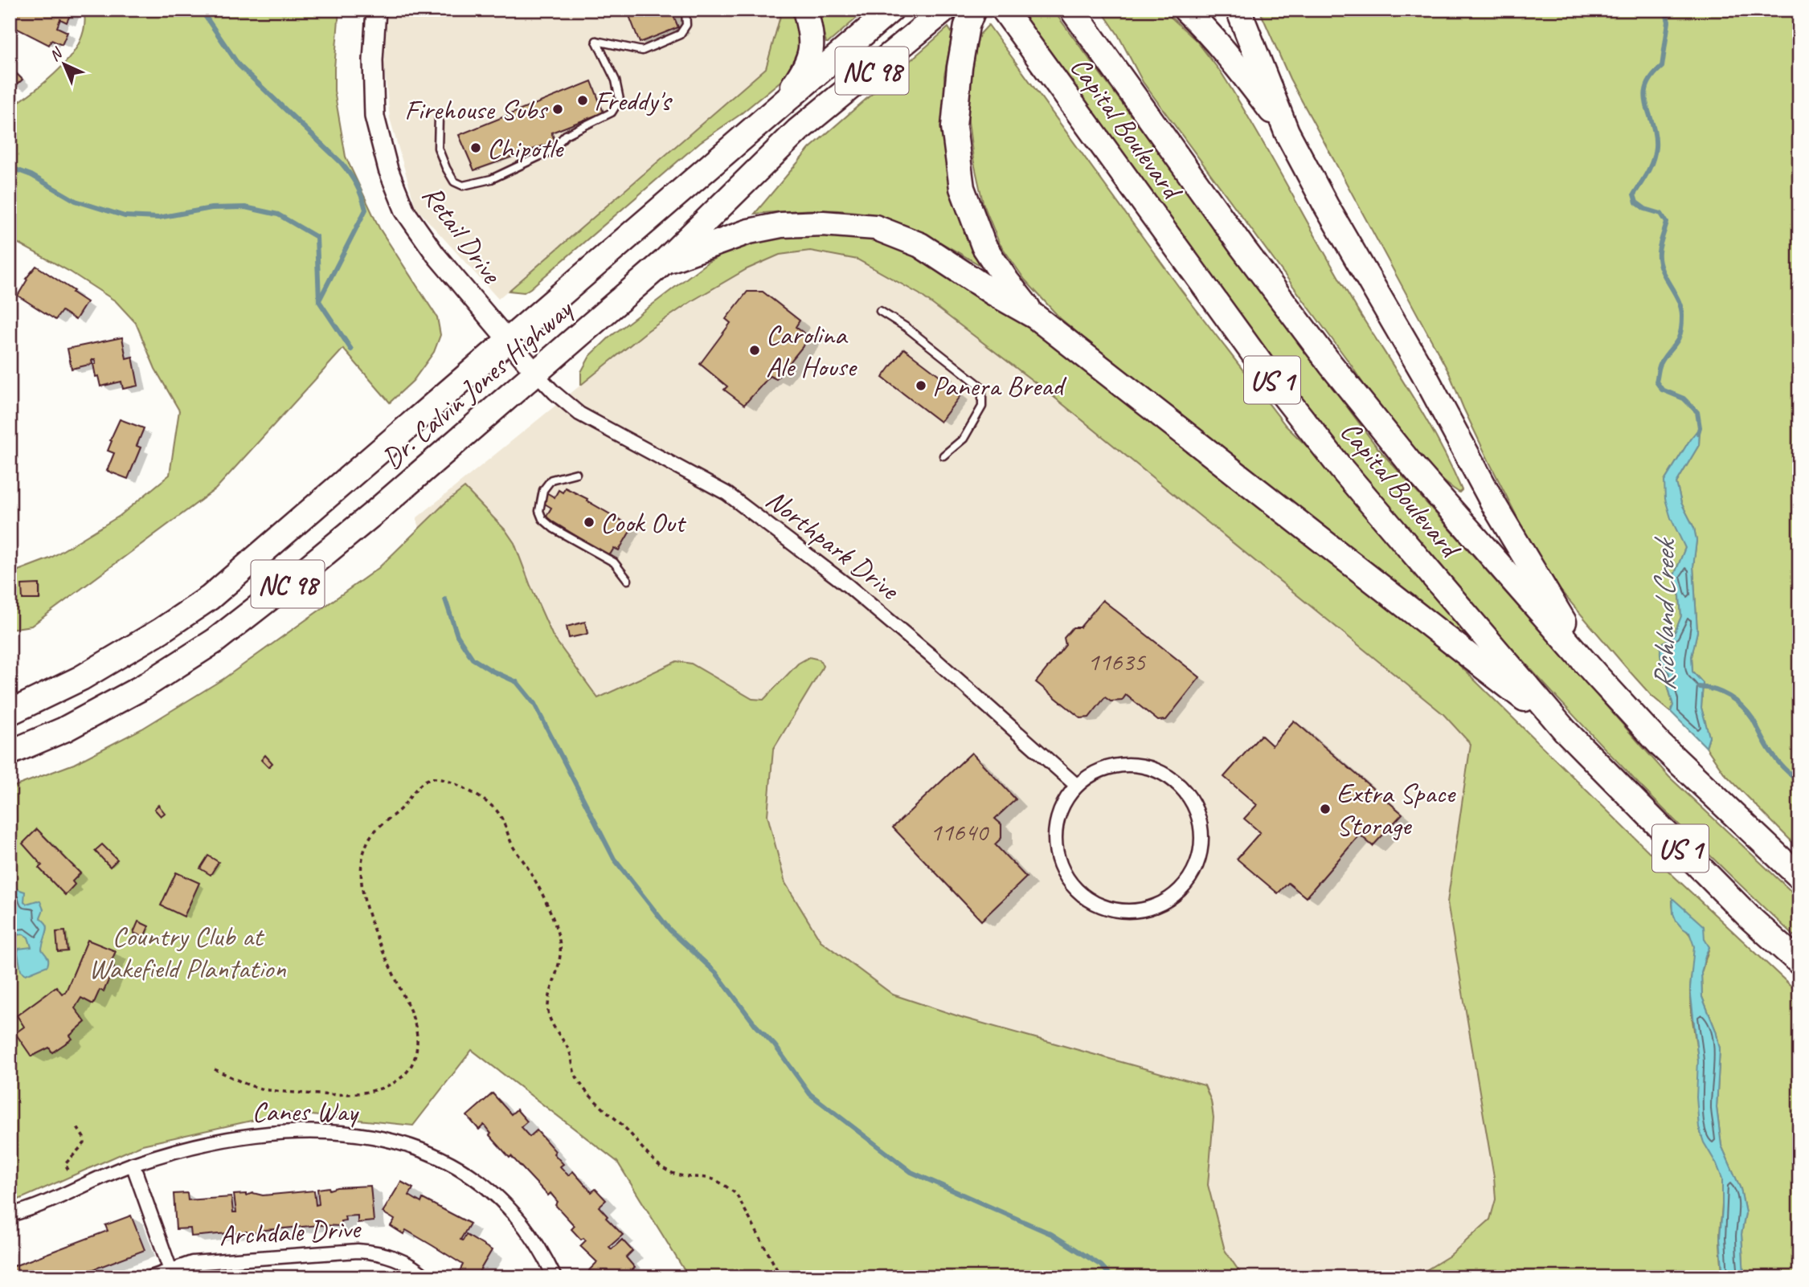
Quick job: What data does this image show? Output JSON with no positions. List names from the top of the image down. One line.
{"streets":{"highway":["NC 98","Capital Boulevard","US 1","Dr. Calvin Jones Highway"],"street":["Retail Drive","Northpark Drive","Canes Way","Archdale Drive"]},"crossings":[["Retail Drive","Dr. Calvin Jones Highway"],["Retail Drive","Northpark Drive"],["Dr. Calvin Jones Highway","Northpark Drive"]],"water":["Richland Creek"],"parks":["Country Club at Wakefield Plantation"],"places":["Freddy's","Firehouse Subs","Chipotle","Carolina Ale House","Panera Bread","Cook Out","Extra Space Storage"],"house_numbers":["11635","11640"],"north":"top left"}
